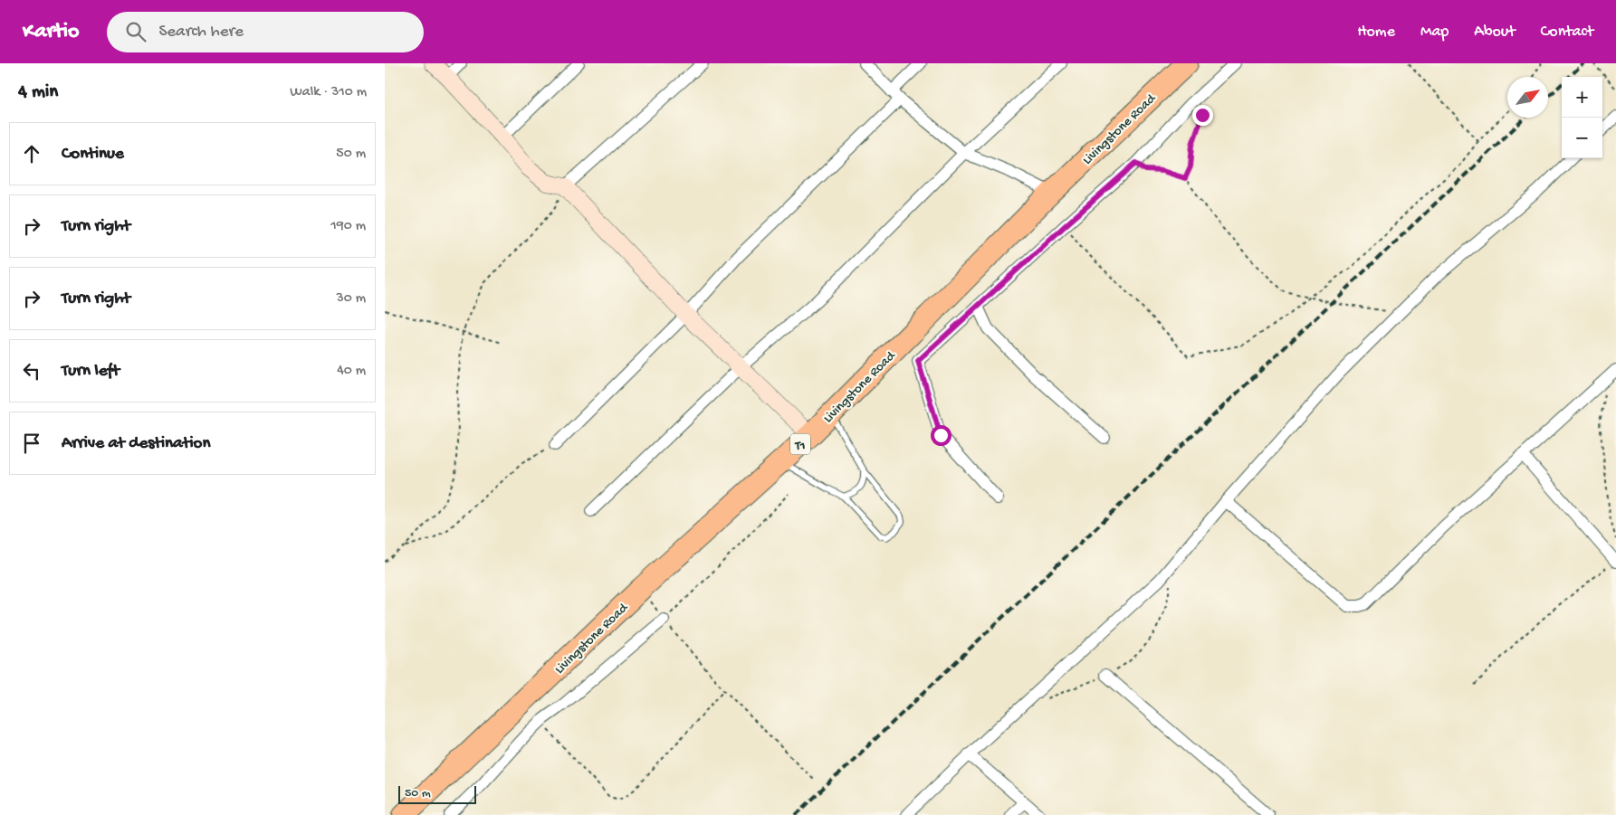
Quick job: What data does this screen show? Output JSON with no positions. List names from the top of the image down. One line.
{"streets":{"highway":["Livingstone Road","T1"]},"scale_bar":"50 m","north":"top right","page":{"header":"Kartio","search":"Search here","nav":["Home","Map","About","Contact"],"heading":["4 min","Walk · 310 m"],"map_buttons":["+","−"],"list":[["Continue","50 m"],["Turn right","190 m"],["Turn right","30 m"],["Turn left","40 m"],"Arrive at destination"],"scale":"50 m"}}
